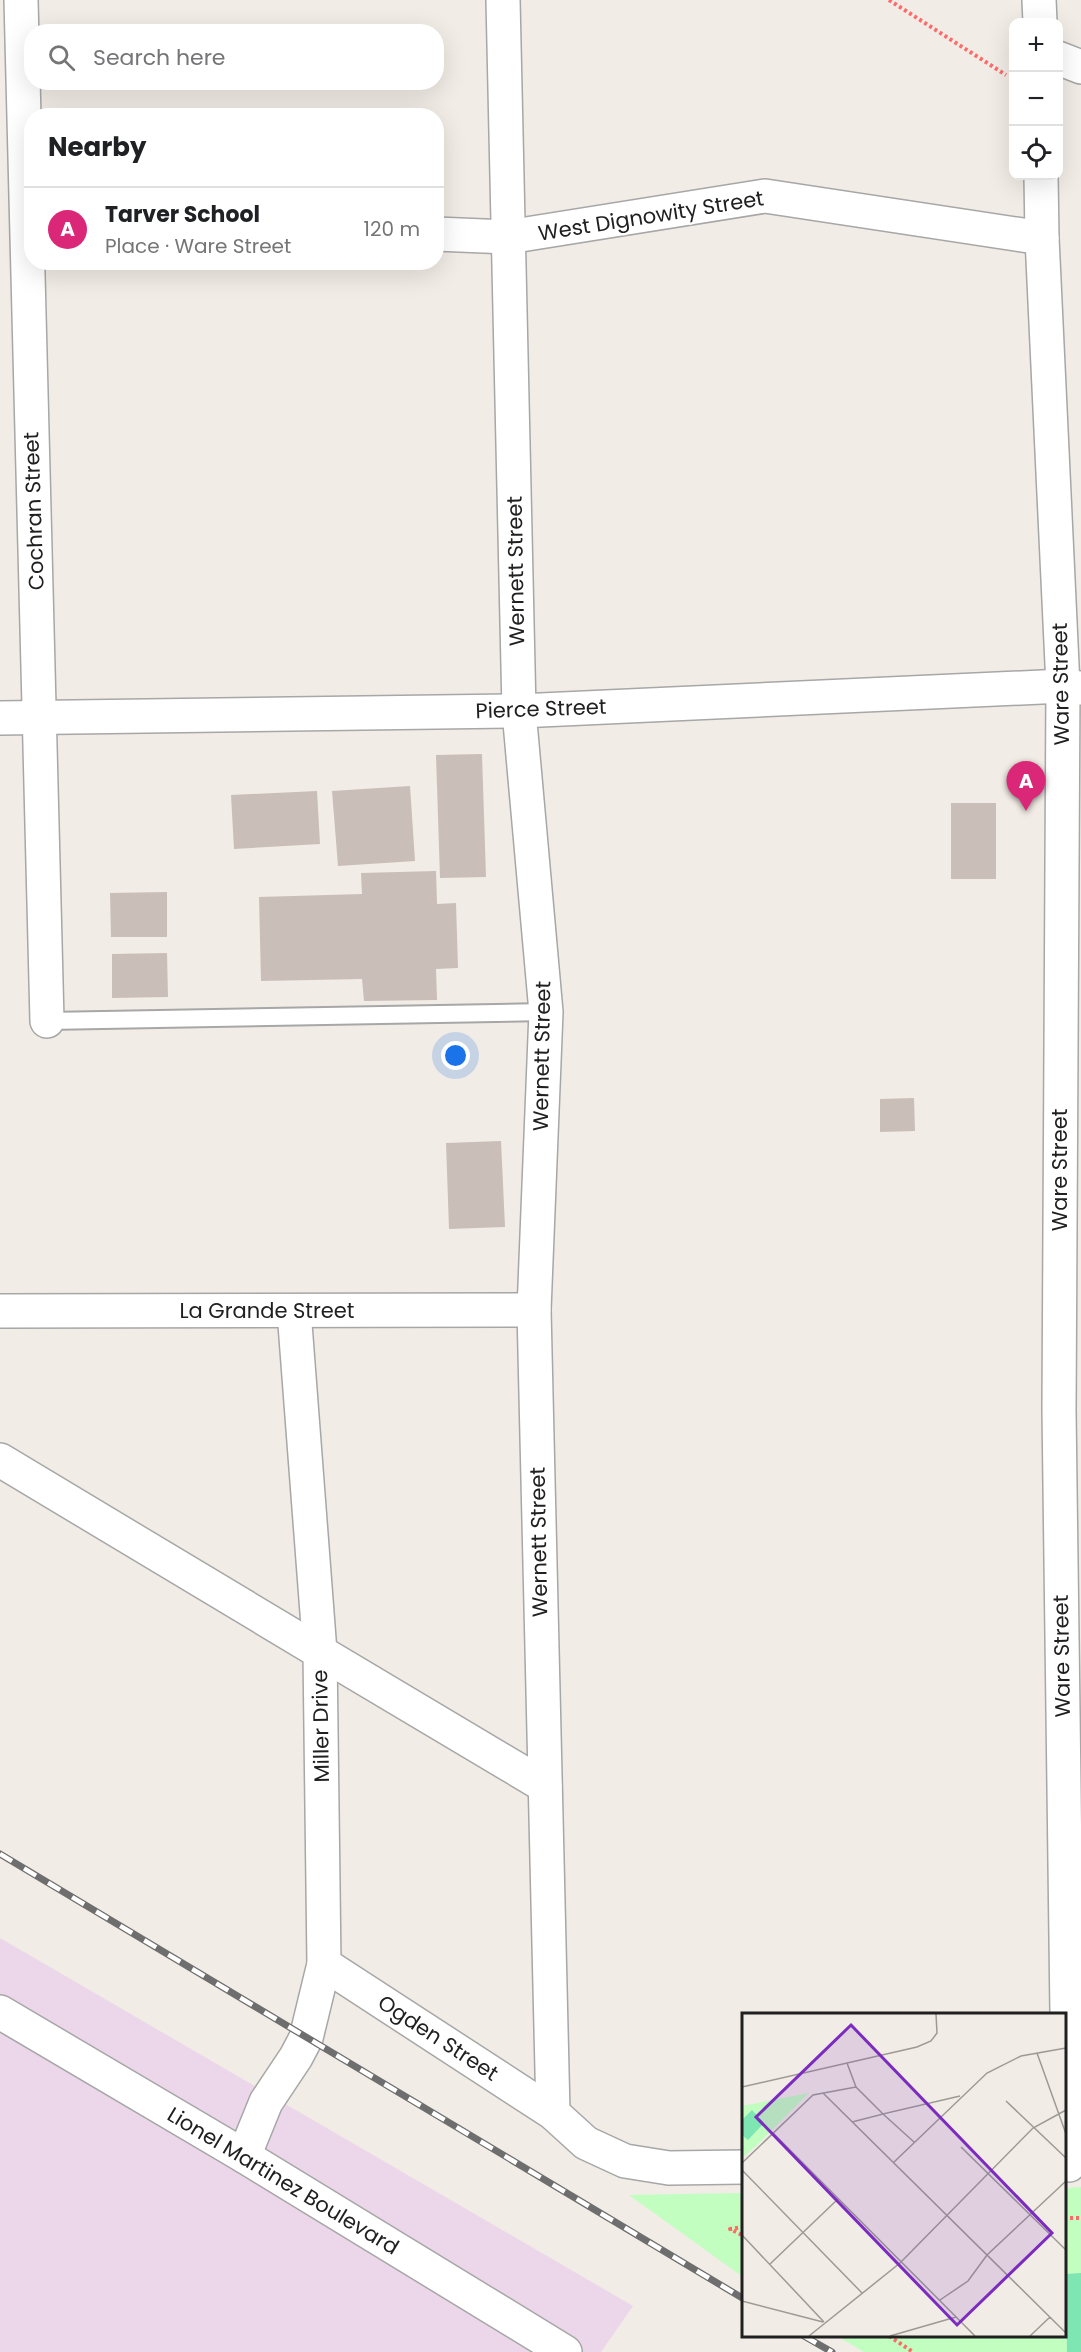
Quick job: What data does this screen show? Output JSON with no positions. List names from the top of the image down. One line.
{"streets":{"street":["West Dignowity Street","Cochran Street","Wernett Street","Ware Street","Pierce Street","La Grande Street","Miller Drive","Ogden Street","Lionel Martinez Boulevard"]},"crossings":[["West Dignowity Street","Wernett Street"],["West Dignowity Street","Ware Street"],["Cochran Street","Pierce Street"],["Wernett Street","Pierce Street"],["Wernett Street","La Grande Street"],["Wernett Street","Ogden Street"],["Ware Street","Pierce Street"],["Miller Drive","Ogden Street"],["Miller Drive","Lionel Martinez Boulevard"]],"page":{"map_buttons":["+","−"],"search":"Search here","heading":"Nearby","list":[{"mark":"A","name":"Tarver School","note":"Place · Ware Street","value":"120 m"}],"pins":"A"}}
